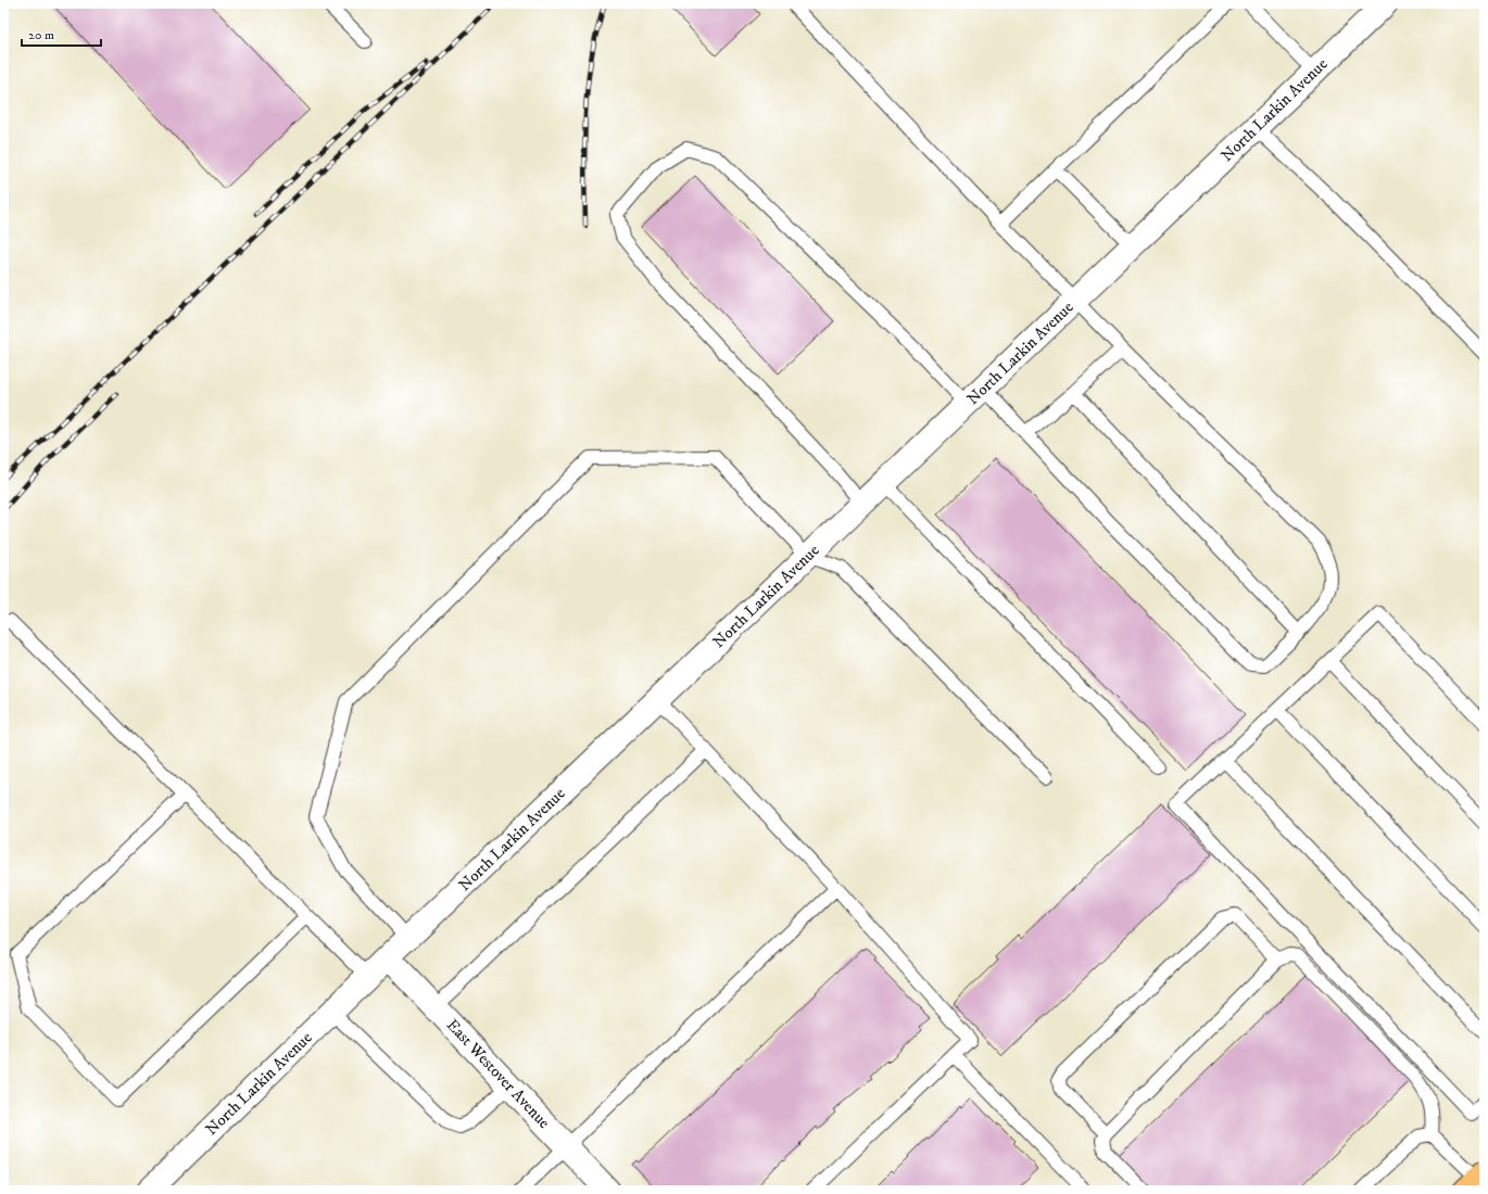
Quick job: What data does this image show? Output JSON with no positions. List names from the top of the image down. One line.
{"streets":{"street":["North Larkin Avenue","East Westover Avenue"]},"crossings":[["North Larkin Avenue","East Westover Avenue"]],"scale_bar":"20 m"}
